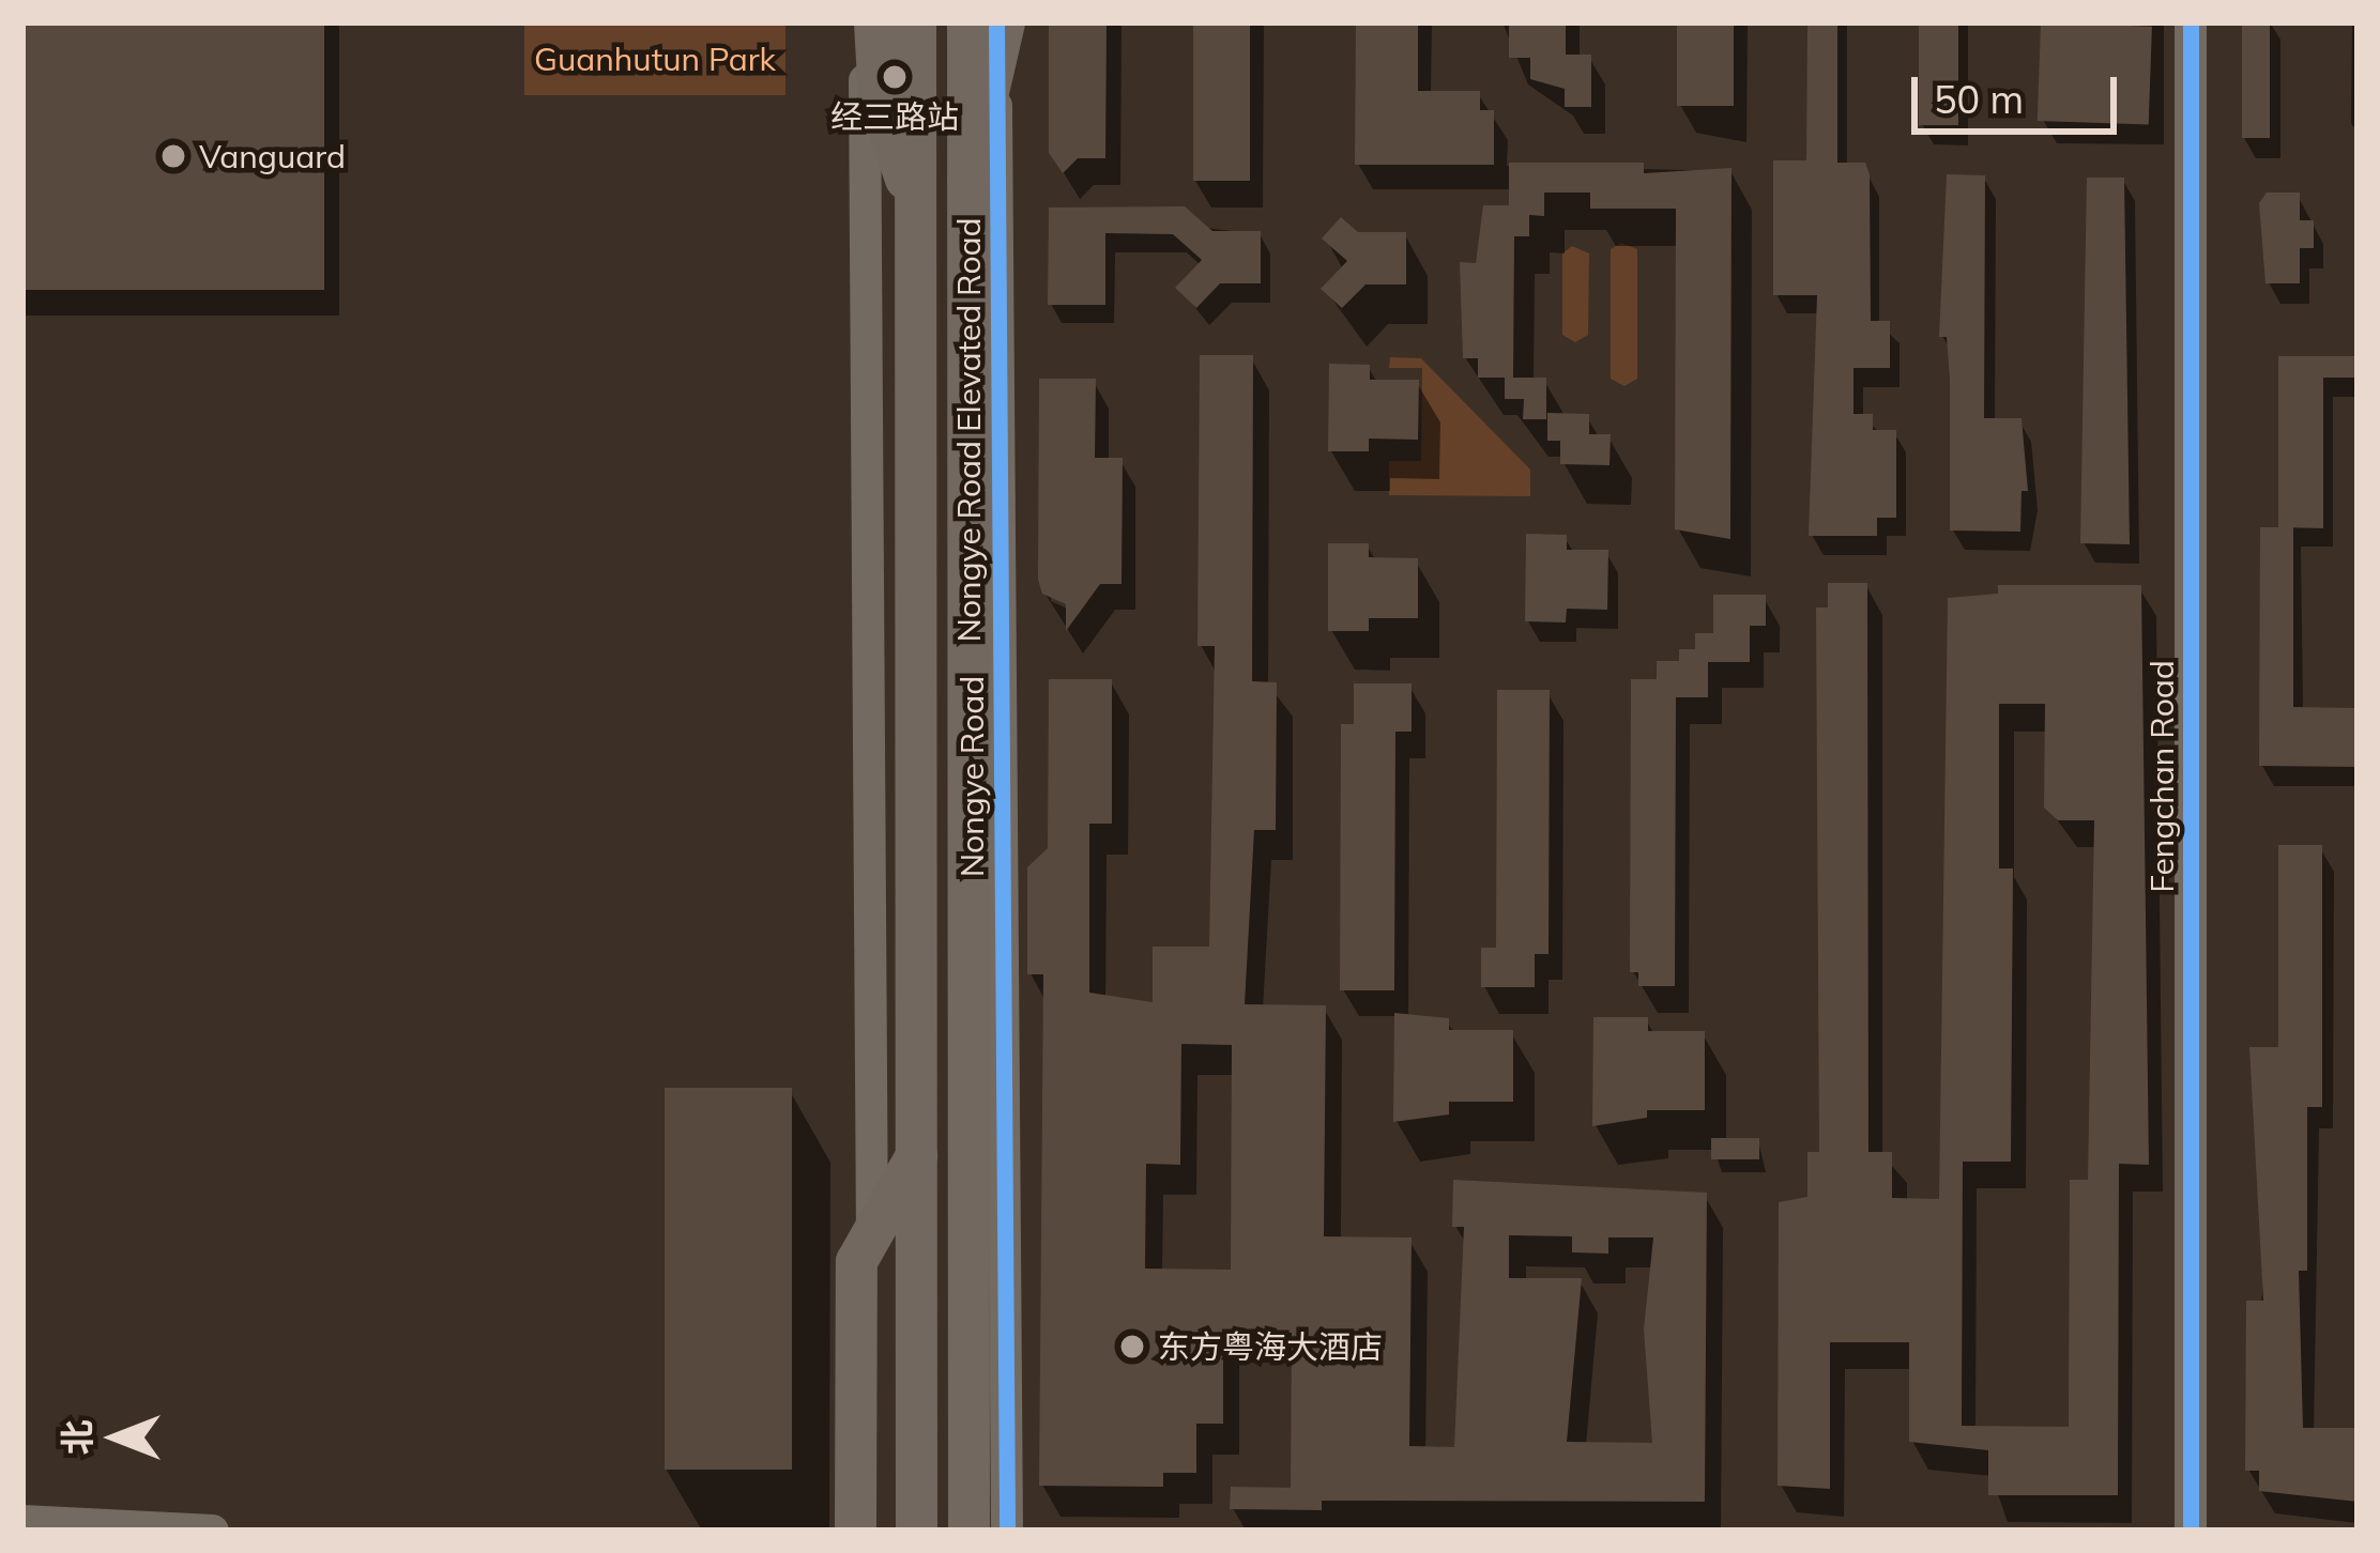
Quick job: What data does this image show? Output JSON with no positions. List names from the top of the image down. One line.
{"streets":{"highway":["Nongye Road Elevated Road"],"street":["Nongye Road","Fengchan Road"]},"parks":["Guanhutun Park"],"places":["经三路站","Vanguard","东方粤海大酒店"],"scale_bar":"50 m","north":"left"}
